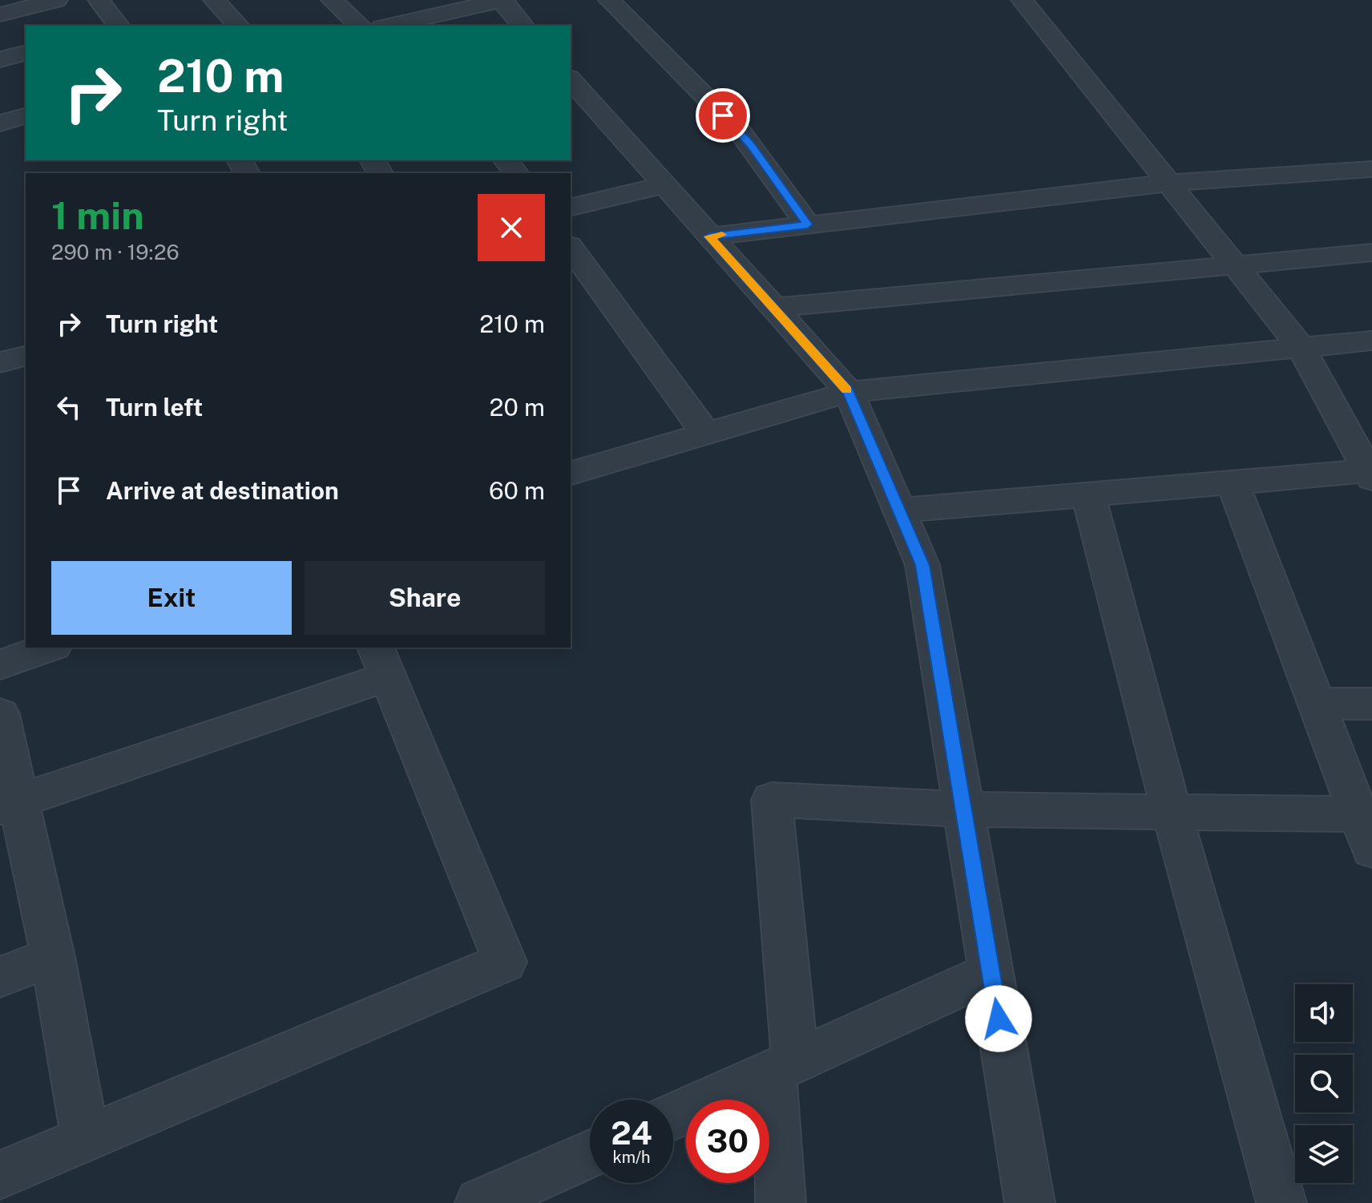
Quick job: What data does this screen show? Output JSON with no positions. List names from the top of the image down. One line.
{"page":{"turn":["210 m","Turn right"],"heading":["1 min","290 m · 19:26"],"list":[{"name":"Turn right","value":"210 m"},{"name":"Turn left","value":"20 m"},{"name":"Arrive at destination","value":"60 m"}],"buttons":["Exit","Share"],"speed":"24 km/h","limit":"30"}}
